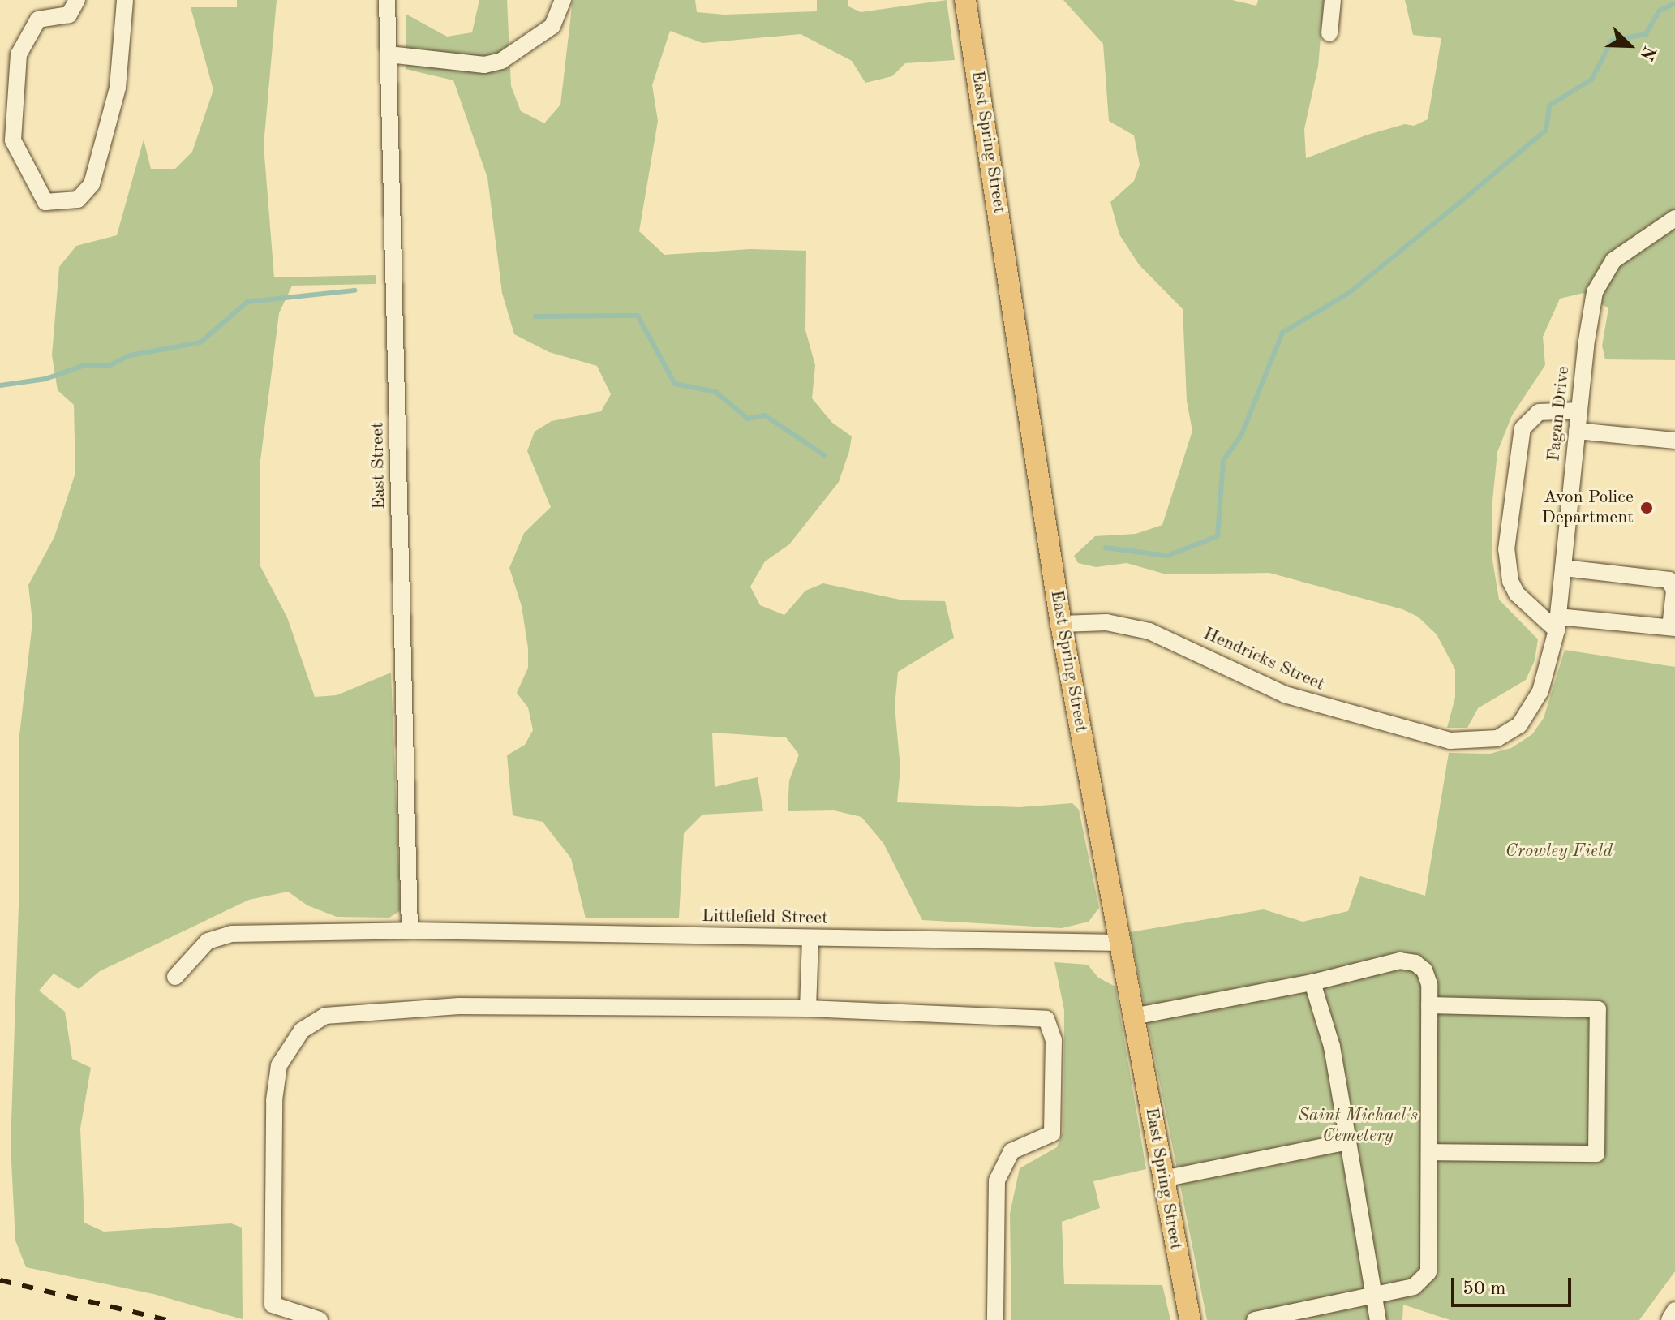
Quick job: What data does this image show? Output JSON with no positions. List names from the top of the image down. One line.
{"streets":{"main road":["East Spring Street"],"street":["Fagan Drive","East Street","Hendricks Street","Littlefield Street"]},"crossings":[["East Spring Street","Hendricks Street"],["East Spring Street","Littlefield Street"],["Fagan Drive","Hendricks Street"],["East Street","Littlefield Street"]],"parks":["Crowley Field","Saint Michael's Cemetery"],"places":["Avon Police Department"],"scale_bar":"50 m","north":"bottom right"}
